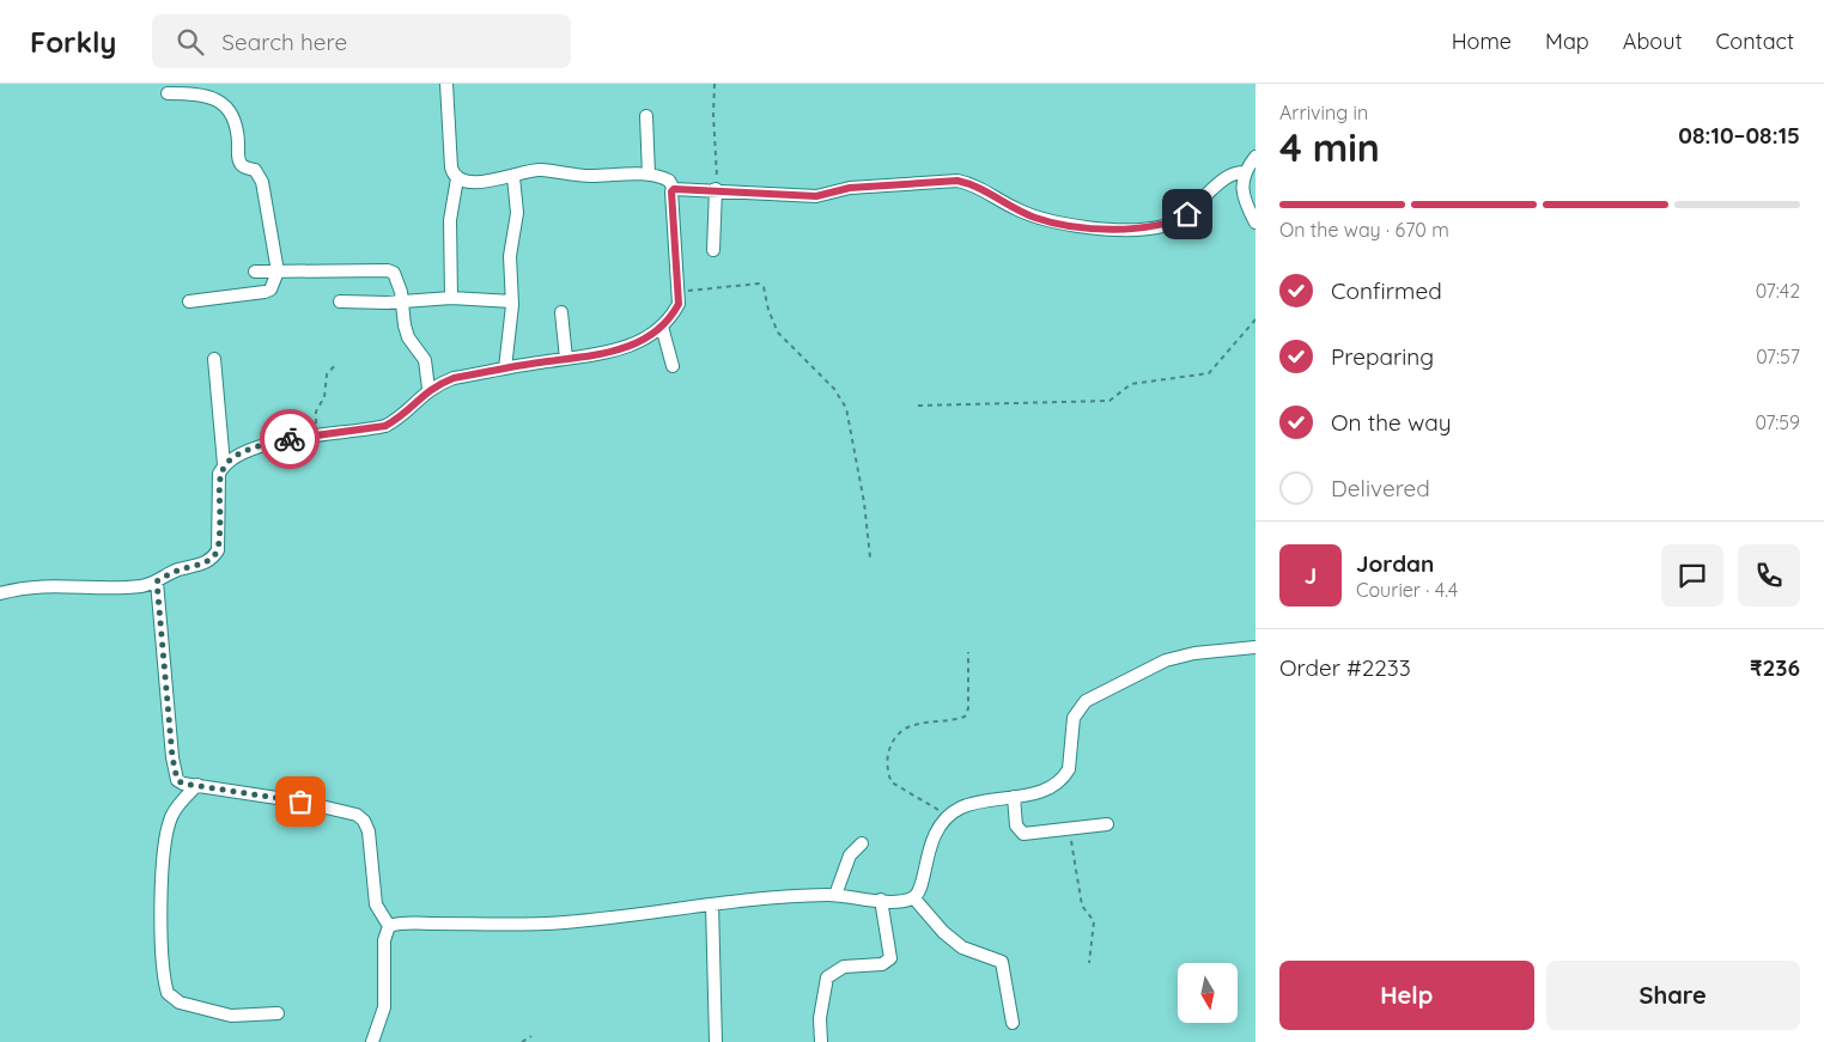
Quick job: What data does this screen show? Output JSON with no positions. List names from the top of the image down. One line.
{"north":"bottom","page":{"header":"Forkly","search":"Search here","nav":["Home","Map","About","Contact"],"heading":["4 min","Arriving in","08:10–08:15"],"panel":["Jordan","Courier · 4.4","Order #2233","₹236"],"bar":"On the way · 670 m","list":[["Confirmed","07:42"],["Preparing","07:57"],["On the way","07:59"],"Delivered"],"round":"J","buttons":["Help","Share"]}}
